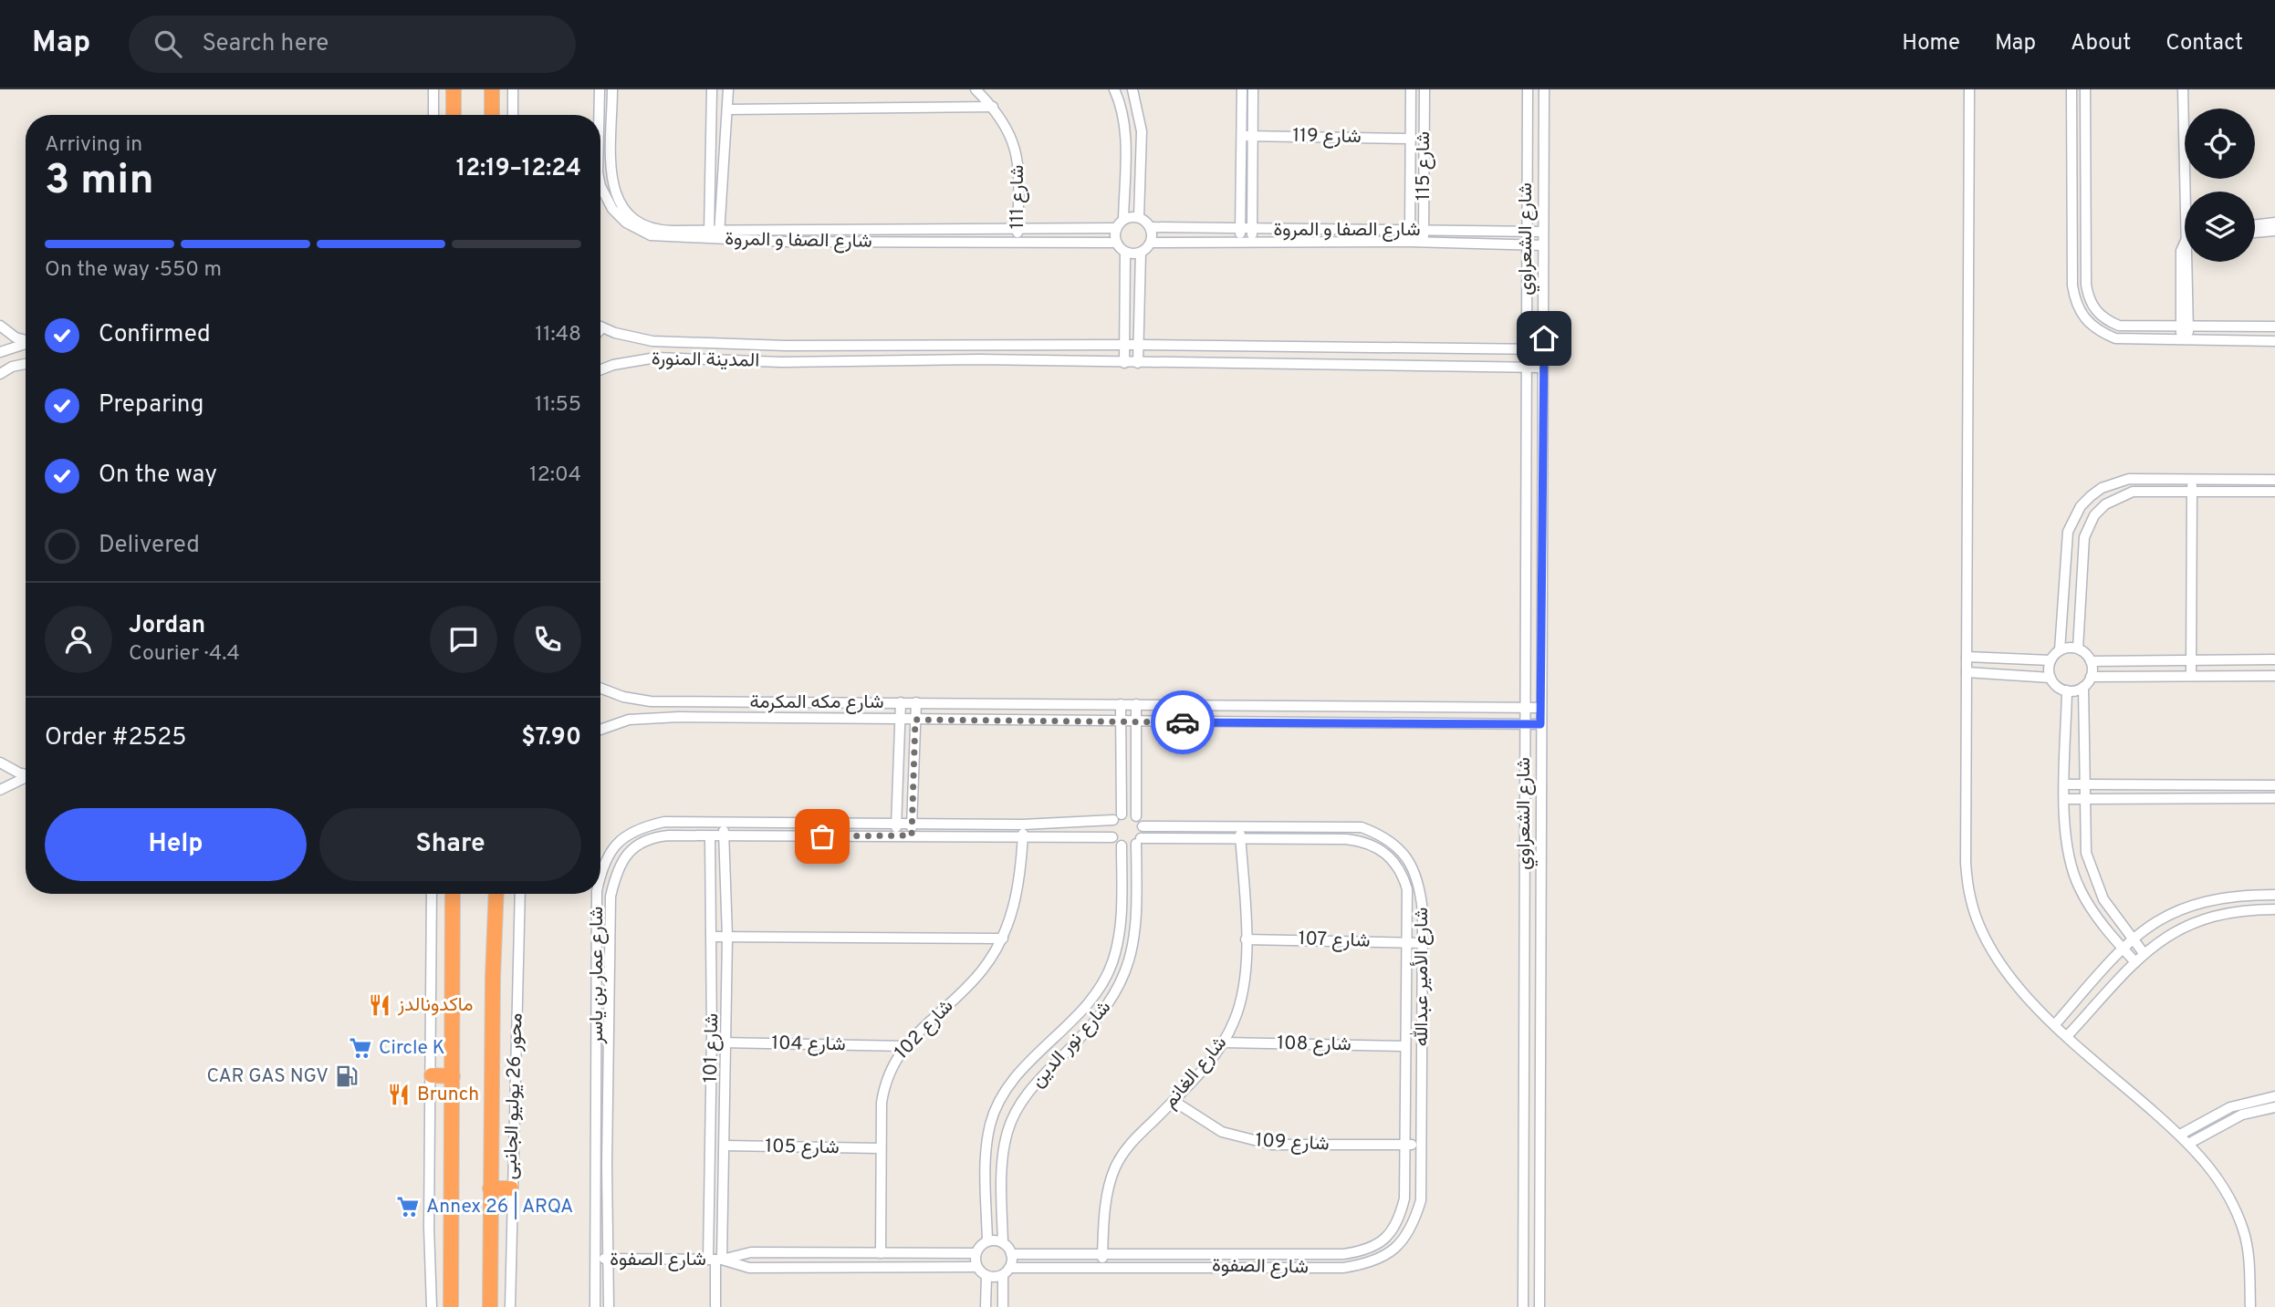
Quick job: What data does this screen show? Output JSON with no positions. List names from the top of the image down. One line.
{"streets":{"street":["شارع 119","شارع 115","شارع 111","شارع الصفا و المروة","شارع الشعراوي","المدينة المنورة","شارع مكه المكرمة","شارع 107","شارع عمار بن ياسر","شارع الأمير عبدالله","شارع 102","شارع 104","شارع نور الدين","شارع 108","شارع 101","شارع الغانم","محور 26 يوليو الجانبى","شارع 109","شارع 105","شارع الصفوة"]},"crossings":[["شارع 119","شارع 115"],["شارع 115","شارع الصفا و المروة"],["شارع 111","شارع الصفا و المروة"],["شارع الصفا و المروة","شارع الشعراوي"],["شارع الشعراوي","المدينة المنورة"],["شارع الشعراوي","شارع مكه المكرمة"],["شارع 107","شارع الأمير عبدالله"],["شارع 107","شارع الغانم"],["شارع عمار بن ياسر","شارع الأمير عبدالله"],["شارع عمار بن ياسر","شارع 102"],["شارع عمار بن ياسر","شارع نور الدين"],["شارع عمار بن ياسر","شارع 101"],["شارع عمار بن ياسر","شارع الصفوة"],["شارع الأمير عبدالله","شارع نور الدين"],["شارع الأمير عبدالله","شارع 108"],["شارع الأمير عبدالله","شارع الغانم"],["شارع الأمير عبدالله","شارع 109"],["شارع الأمير عبدالله","شارع الصفوة"],["شارع 102","شارع 104"],["شارع 102","شارع 105"],["شارع 102","شارع الصفوة"],["شارع 104","شارع 101"],["شارع نور الدين","شارع الصفوة"],["شارع 108","شارع الغانم"],["شارع 101","شارع 105"],["شارع 101","شارع الصفوة"],["شارع الغانم","شارع 109"],["شارع الغانم","شارع الصفوة"],["شارع 109","شارع الصفوة"]],"places":{"restaurant":["ماكدونالدز","Brunch"],"supermarket":["Circle K","Annex 26 | ARQA"],"fuel station":["CAR GAS NGV"]},"page":{"header":"Map","search":"Search here","nav":["Home","Map","About","Contact"],"heading":["3 min","Arriving in","12:19–12:24"],"panel":["Jordan","Courier · 4.4","Order #2525","$7.90"],"bar":"On the way · 550 m","list":[["Confirmed","11:48"],["Preparing","11:55"],["On the way","12:04"],"Delivered"],"buttons":["Help","Share"]}}
